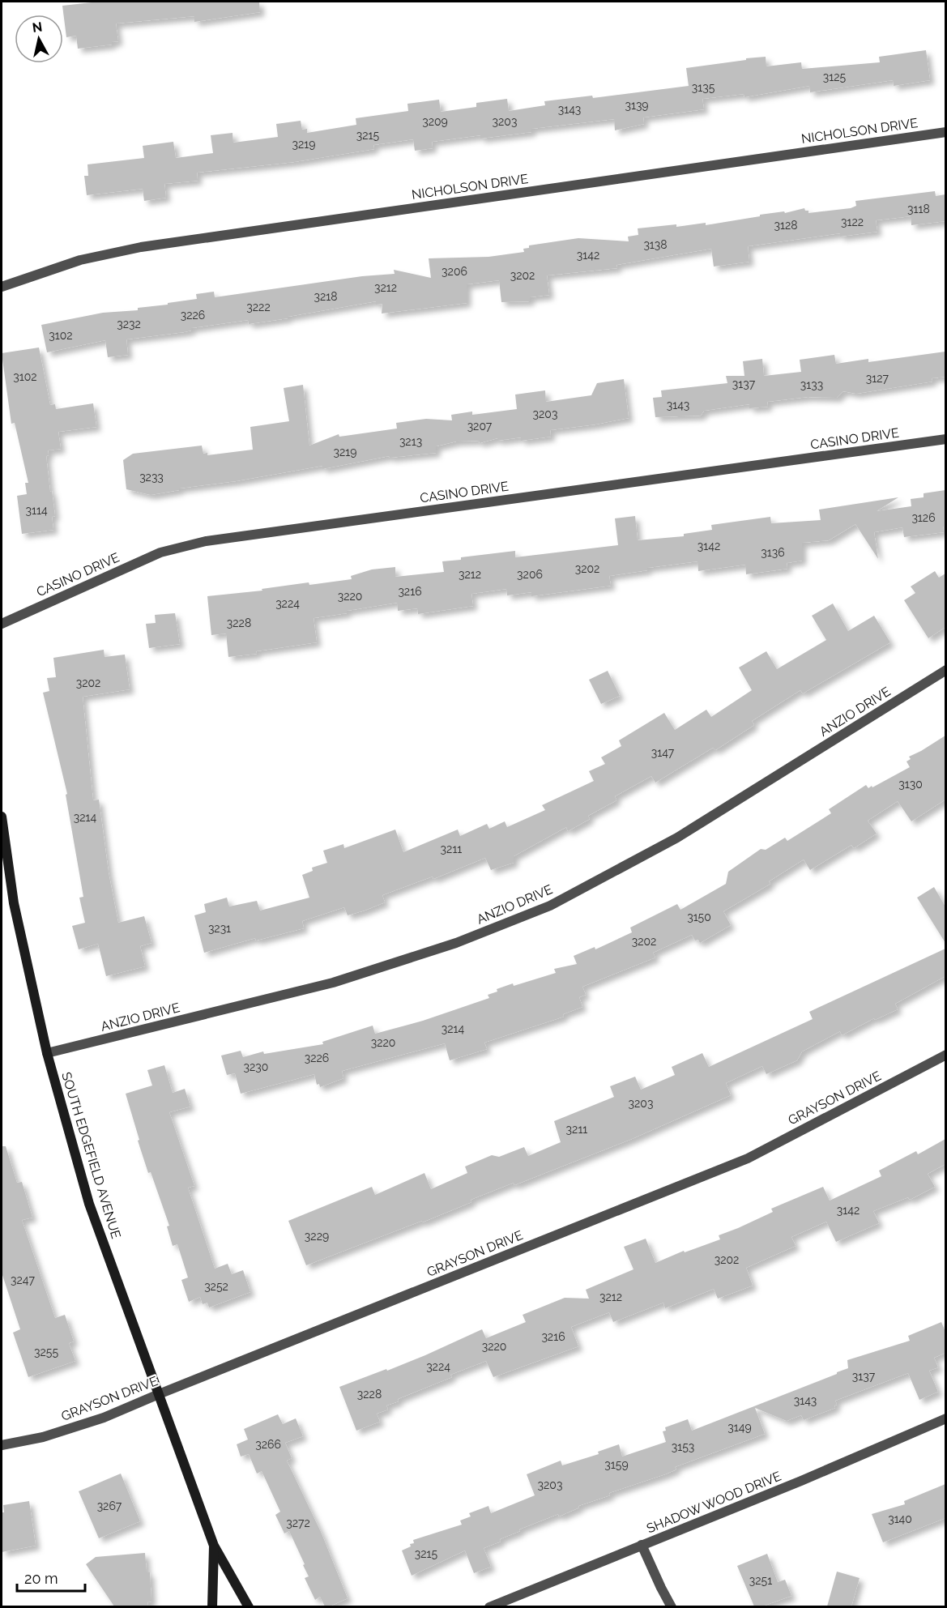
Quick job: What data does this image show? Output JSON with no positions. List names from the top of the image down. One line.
{"streets":{"street":["NICHOLSON DRIVE","CASINO DRIVE","ANZIO DRIVE","GRAYSON DRIVE","SOUTH EDGEFIELD AVENUE","SHADOW WOOD DRIVE"]},"crossings":[["ANZIO DRIVE","SOUTH EDGEFIELD AVENUE"],["GRAYSON DRIVE","SOUTH EDGEFIELD AVENUE"]],"house_numbers":["3125","3135","3139","3143","3209","3203","3215","3219","3118","3122","3128","3138","3142","3206","3202","3212","3218","3222","3226","3232","3102","3102","3127","3137","3133","3143","3203","3207","3213","3219","3233","3114","3126","3142","3136","3202","3212","3206","3216","3220","3224","3228","3202","3147","3130","3214","3211","3150","3231","3202","3214","3220","3226","3230","3203","3211","3142","3229","3202","3247","3252","3212","3216","3220","3255","3224","3137","3228","3143","3149","3266","3153","3159","3203","3267","3140","3272","3215","3251"],"scale_bar":"20 m","north":"top"}
